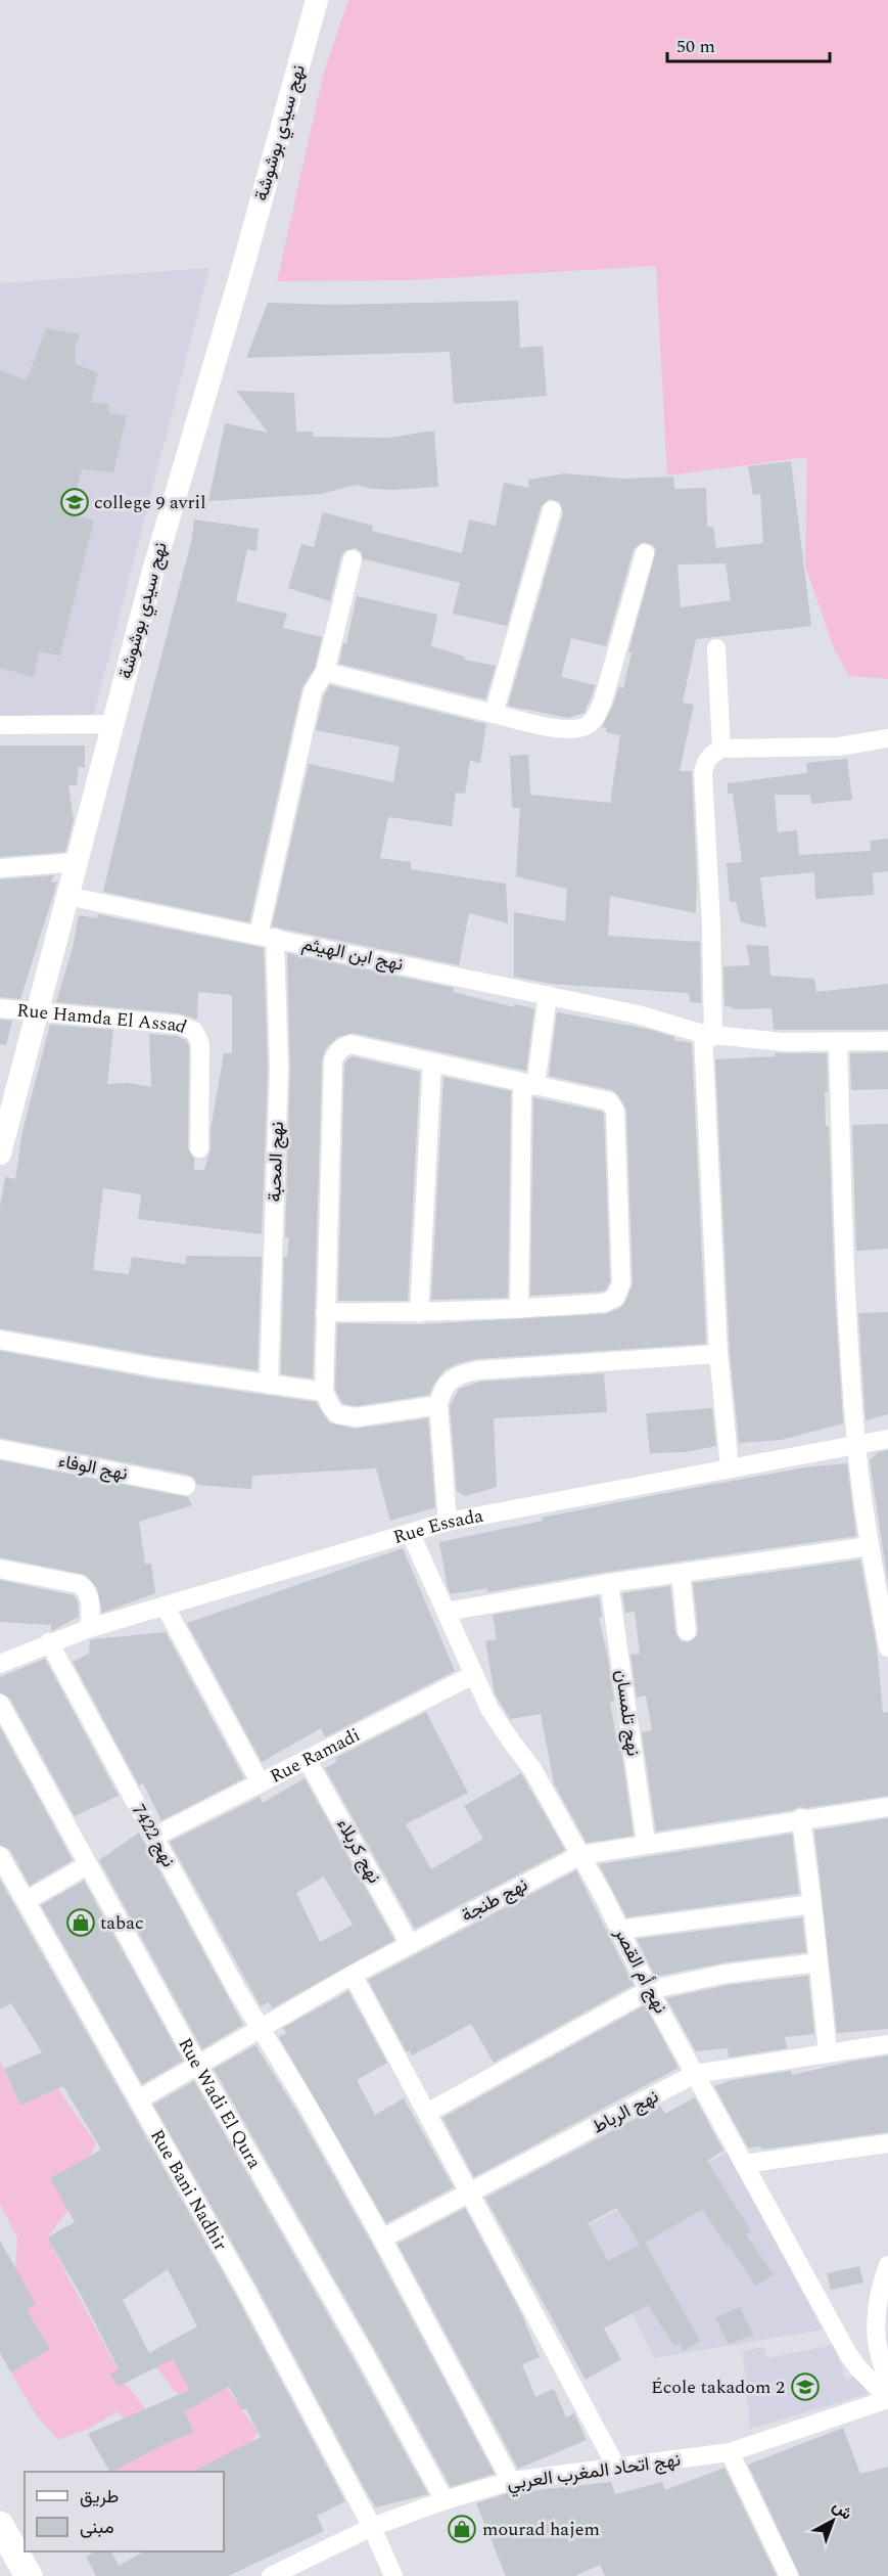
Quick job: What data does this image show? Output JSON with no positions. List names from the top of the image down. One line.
{"streets":{"street":["نهج سيدي بوشوشة","نهج ابن الهيثم","Rue Hamda El Assad","نهج المحبة","نهج الوفاء","Rue Essada","نهج تلمسان","Rue Ramadi","نهج 7422","نهج كربلاء","نهج طنجة","نهج أم القصر","Rue Wadi El Qura","نهج الرباط","Rue Bani Nadhir","نهج اتحاد المغرب العربي"]},"crossings":[["نهج سيدي بوشوشة","نهج ابن الهيثم"],["نهج سيدي بوشوشة","Rue Hamda El Assad"],["نهج ابن الهيثم","نهج المحبة"],["Rue Essada","نهج 7422"],["Rue Essada","نهج أم القصر"],["نهج تلمسان","نهج طنجة"],["Rue Ramadi","نهج 7422"],["Rue Ramadi","نهج كربلاء"],["Rue Ramadi","نهج أم القصر"],["نهج 7422","نهج طنجة"],["نهج 7422","نهج الرباط"],["نهج 7422","نهج اتحاد المغرب العربي"],["نهج كربلاء","نهج طنجة"],["نهج طنجة","نهج أم القصر"],["نهج طنجة","Rue Wadi El Qura"],["نهج طنجة","Rue Bani Nadhir"],["نهج أم القصر","نهج الرباط"],["نهج أم القصر","نهج اتحاد المغرب العربي"],["Rue Wadi El Qura","نهج اتحاد المغرب العربي"],["Rue Bani Nadhir","نهج اتحاد المغرب العربي"]],"places":{"school or university":["college 9 avril","École takadom 2"],"shop":["tabac","mourad hajem"]},"legend":["طريق","مبنى"],"scale_bar":"50 m","north":"top right"}
